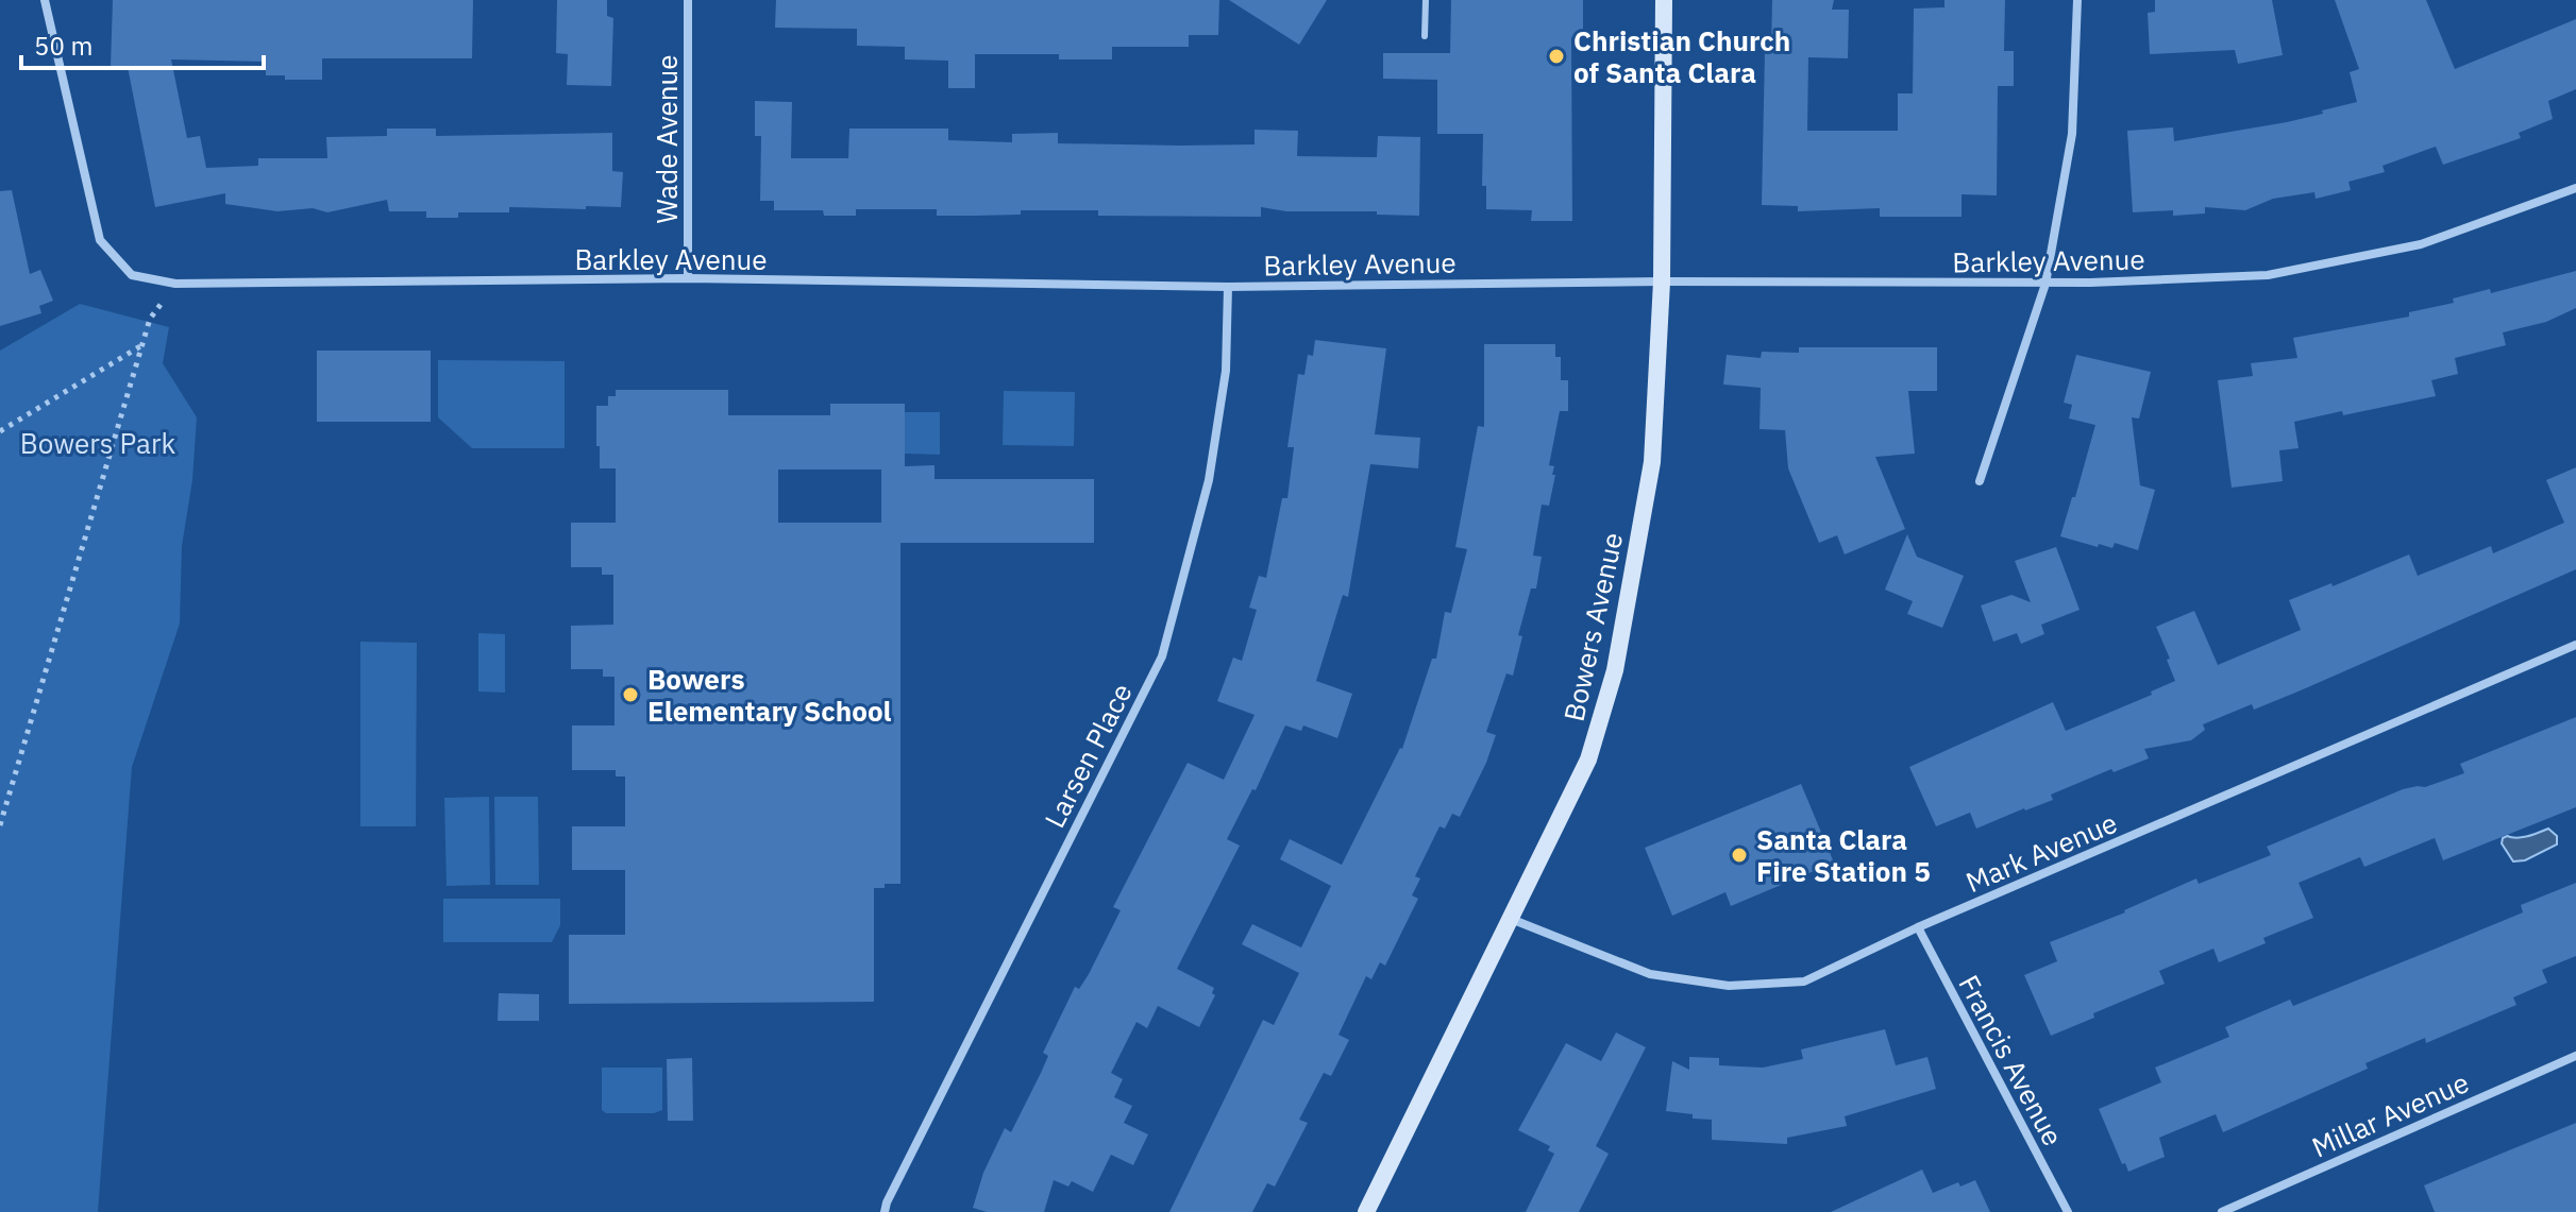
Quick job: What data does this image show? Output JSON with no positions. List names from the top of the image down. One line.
{"streets":{"main road":["Bowers Avenue"],"street":["Wade Avenue","Barkley Avenue","Larsen Place","Mark Avenue","Francis Avenue","Millar Avenue"]},"crossings":[["Wade Avenue","Barkley Avenue"],["Barkley Avenue","Bowers Avenue"],["Barkley Avenue","Larsen Place"],["Bowers Avenue","Mark Avenue"],["Mark Avenue","Francis Avenue"]],"parks":["Bowers Park"],"places":["Christian Church of Santa Clara","Bowers Elementary School","Santa Clara Fire Station 5"],"scale_bar":"50 m"}
